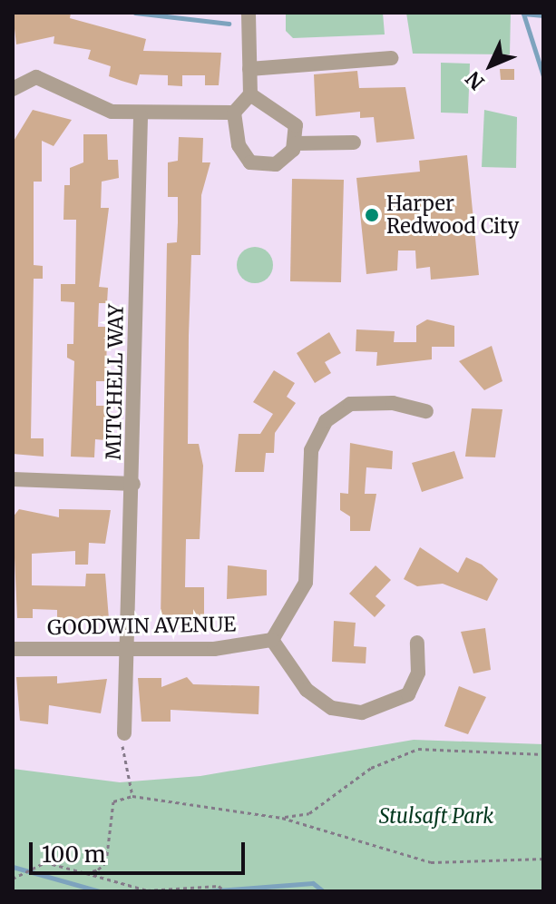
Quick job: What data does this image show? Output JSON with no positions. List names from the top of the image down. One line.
{"streets":{"street":["MITCHELL WAY","GOODWIN AVENUE"]},"crossings":[["MITCHELL WAY","GOODWIN AVENUE"]],"parks":["Stulsaft Park"],"places":["Harper Redwood City"],"scale_bar":"100 m","north":"bottom left"}
